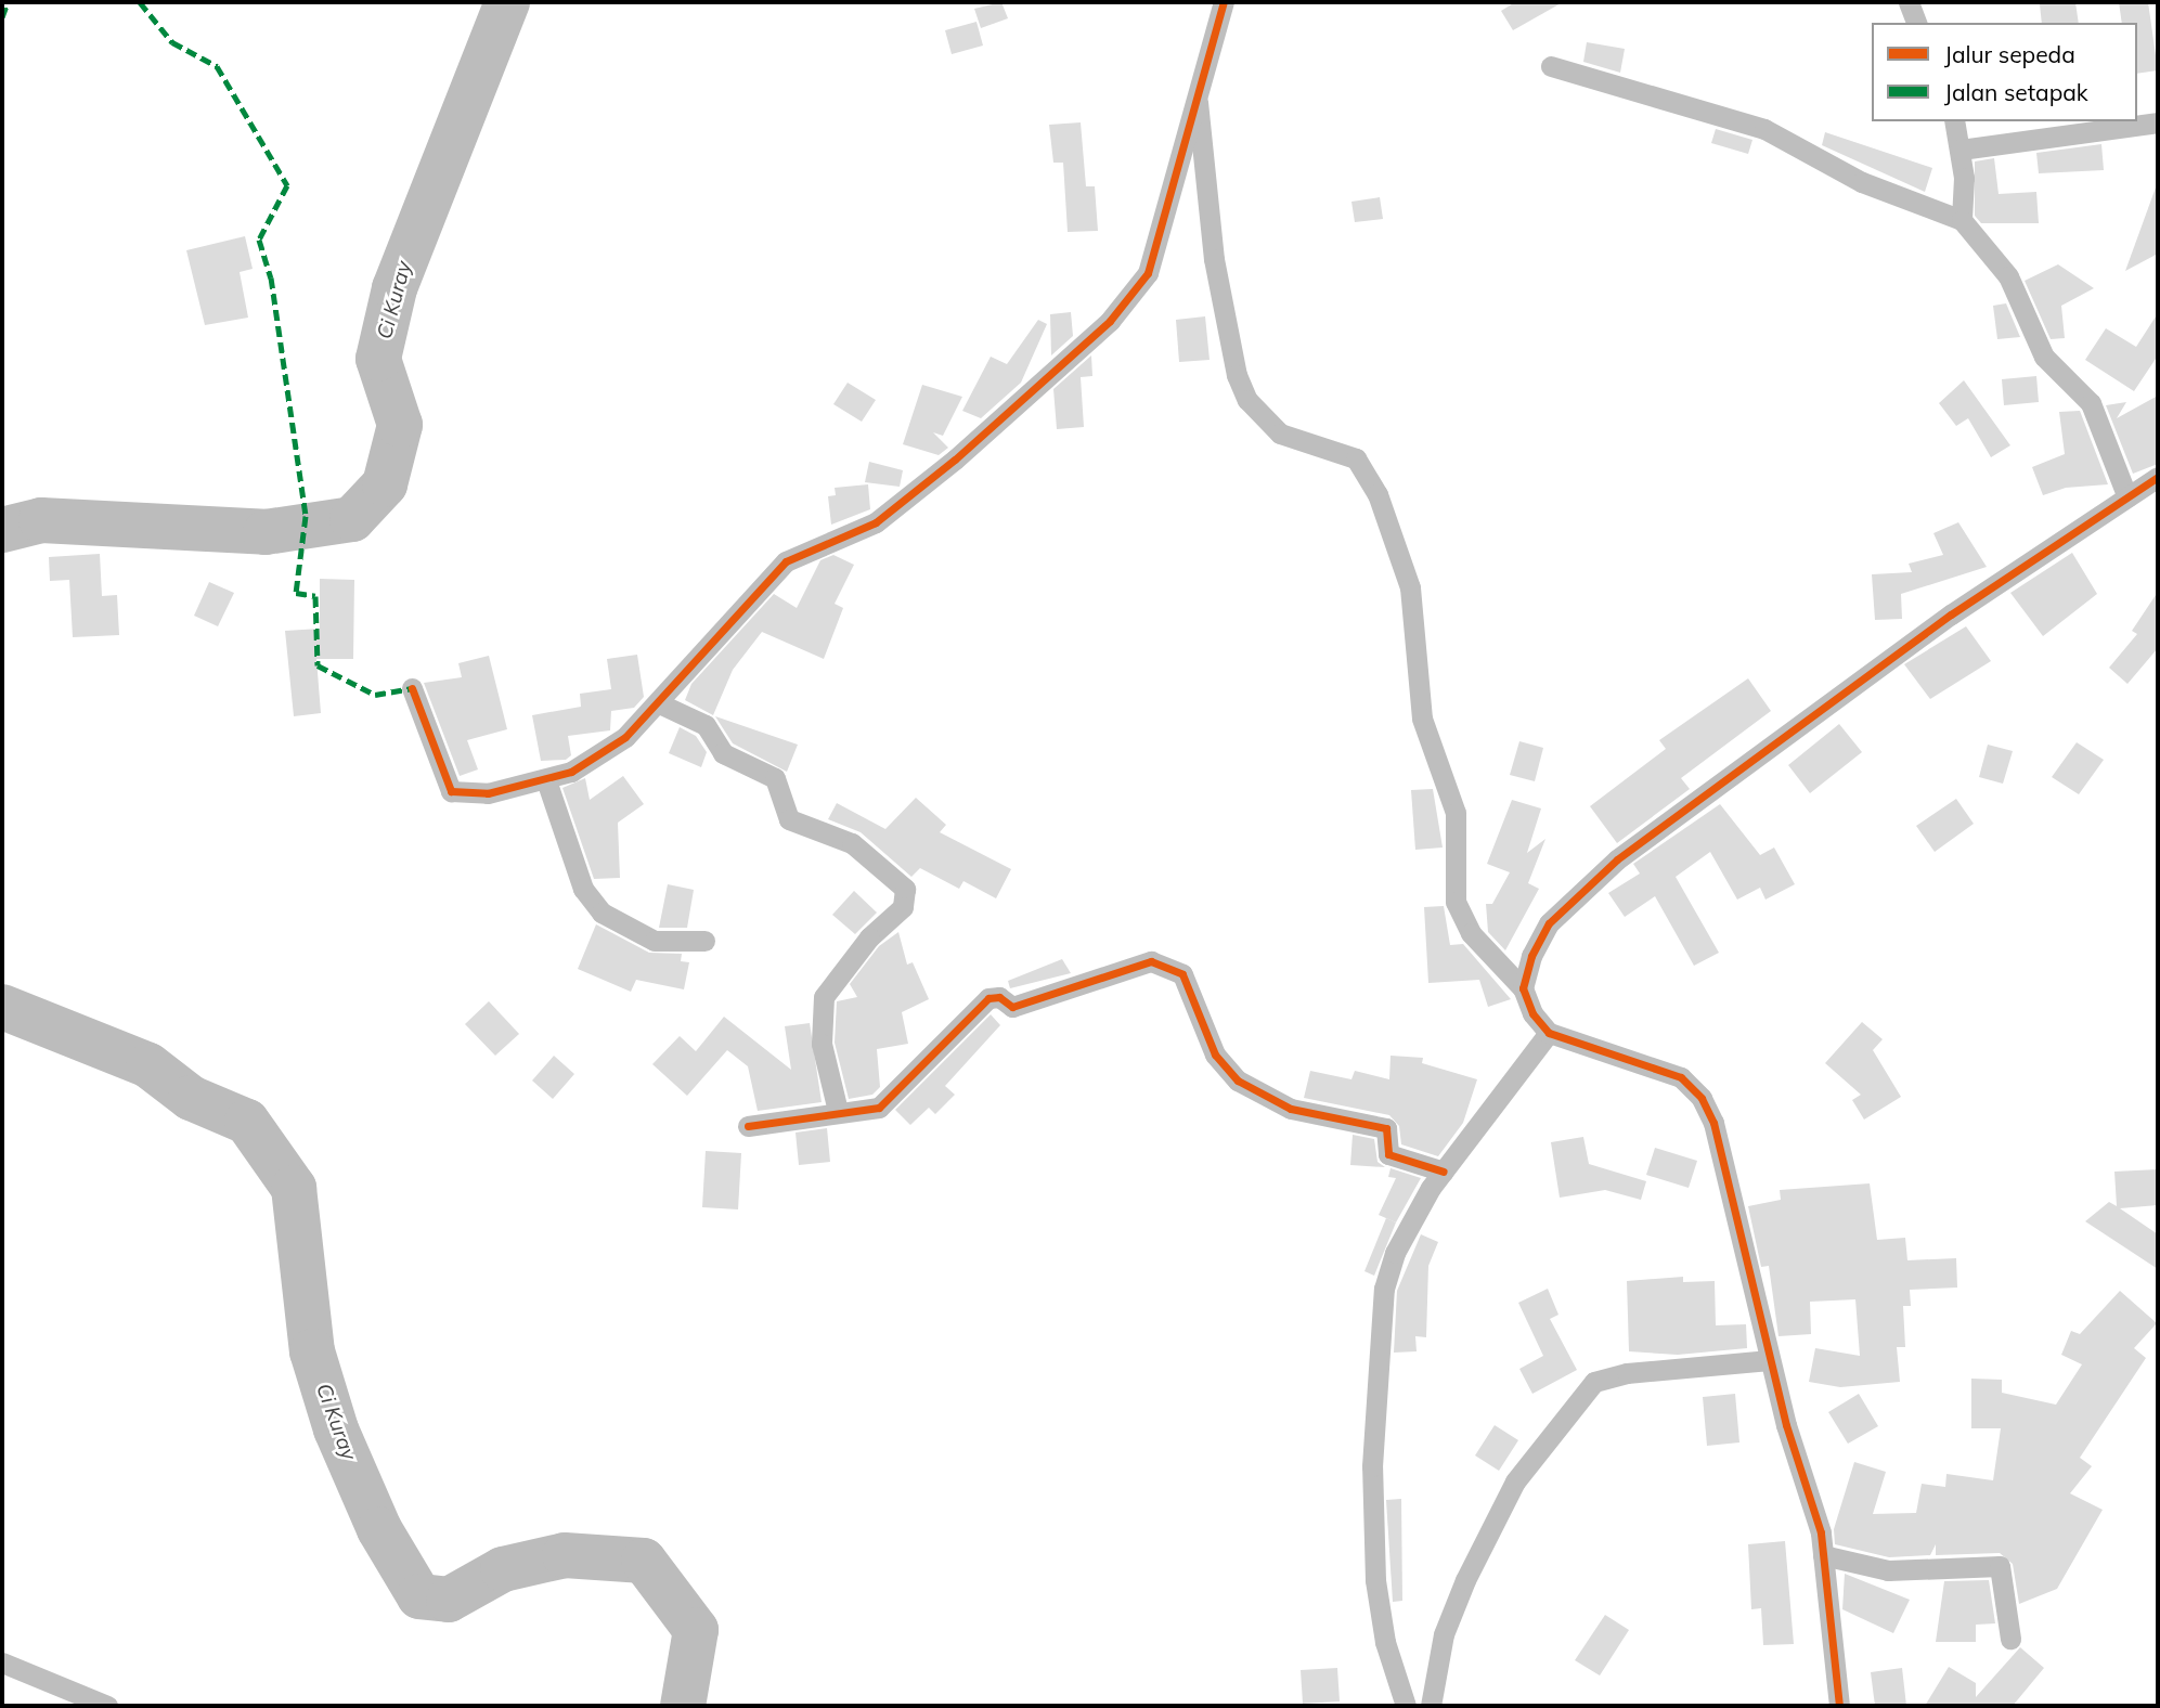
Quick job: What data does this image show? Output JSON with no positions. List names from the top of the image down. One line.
{"water":["Ci Kuray"],"legend":["Jalur sepeda","Jalan setapak"]}
